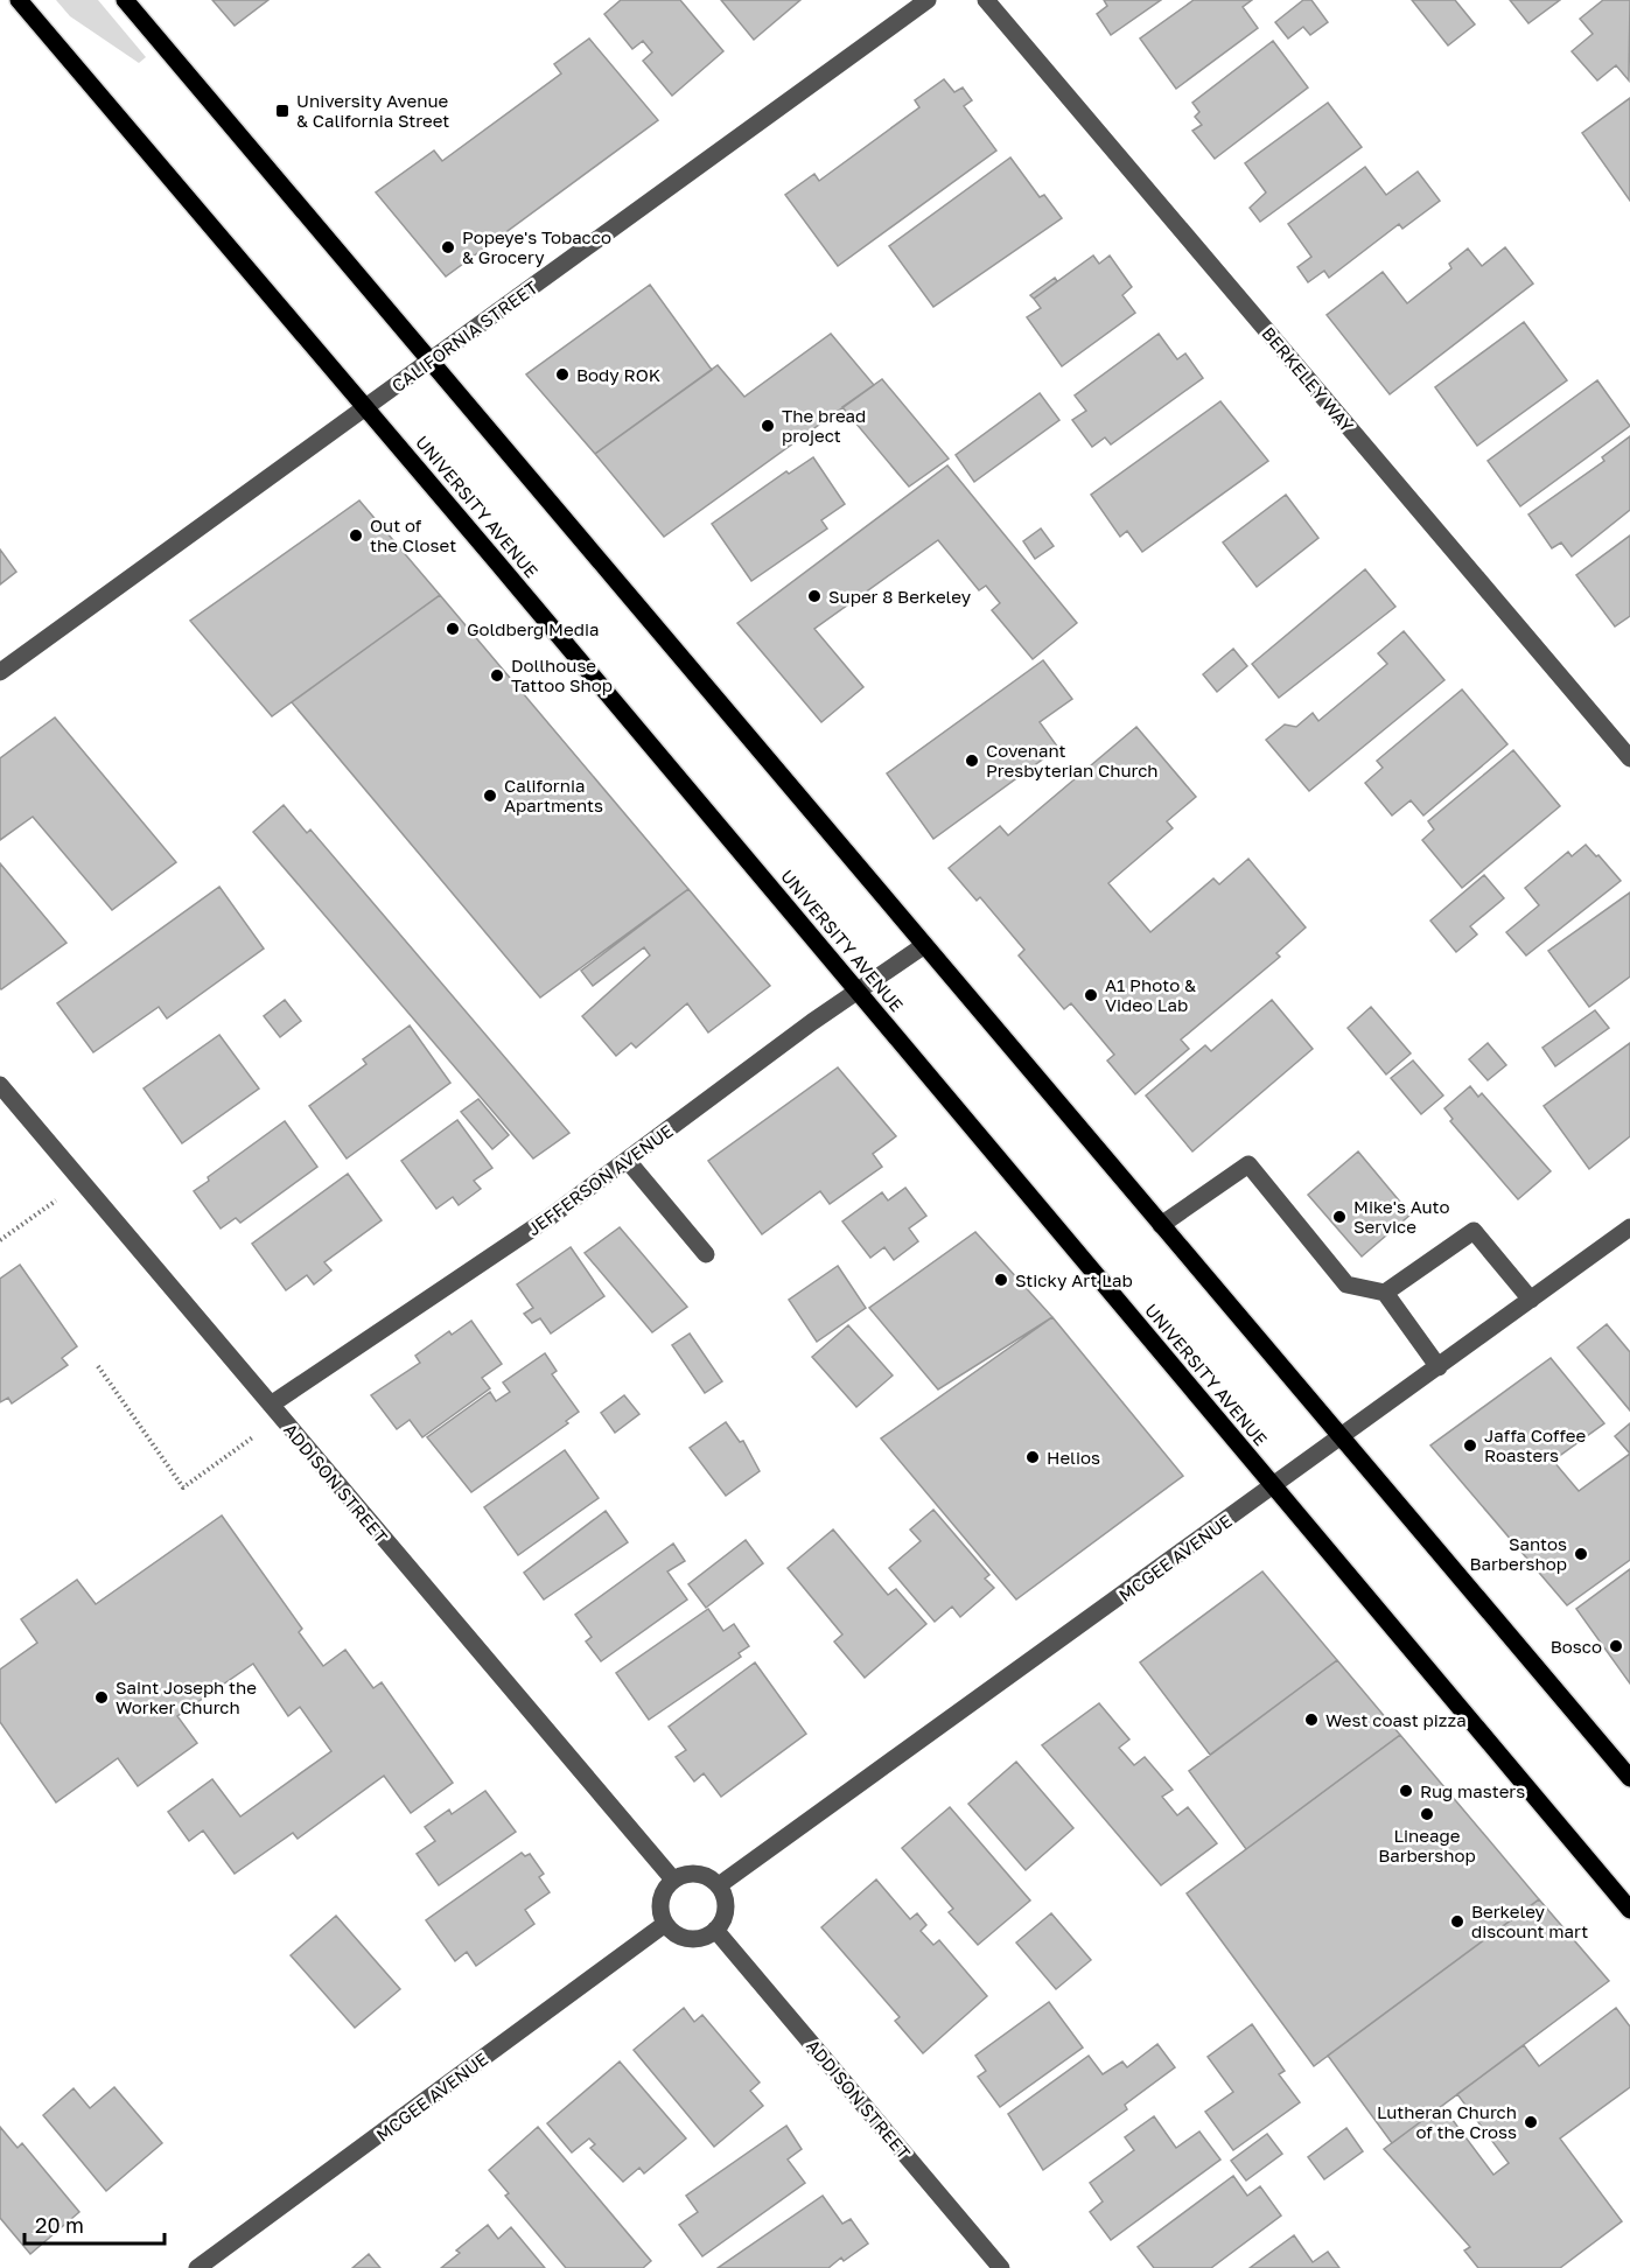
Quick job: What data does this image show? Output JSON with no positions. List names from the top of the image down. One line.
{"streets":{"main road":["UNIVERSITY AVENUE"],"street":["CALIFORNIA STREET","BERKELEY WAY","JEFFERSON AVENUE","ADDISON STREET","MCGEE AVENUE"]},"crossings":[["CALIFORNIA STREET","UNIVERSITY AVENUE"],["UNIVERSITY AVENUE","JEFFERSON AVENUE"],["UNIVERSITY AVENUE","MCGEE AVENUE"],["JEFFERSON AVENUE","ADDISON STREET"],["ADDISON STREET","MCGEE AVENUE"]],"places":{"transit":["University Avenue & California Street"],"other":["Popeye's Tobacco & Grocery","Body ROK","The bread project","Out of the Closet","Super 8 Berkeley","Goldberg Media","Dollhouse Tattoo Shop","Covenant Presbyterian Church","California Apartments","A1 Photo & Video Lab","Mike's Auto Service","Sticky Art Lab","Jaffa Coffee Roasters","Helios","Santos Barbershop","Bosco","Saint Joseph the Worker Church","West coast pizza","Rug masters","Lineage Barbershop","Berkeley discount mart","Lutheran Church of the Cross"]},"scale_bar":"20 m"}
